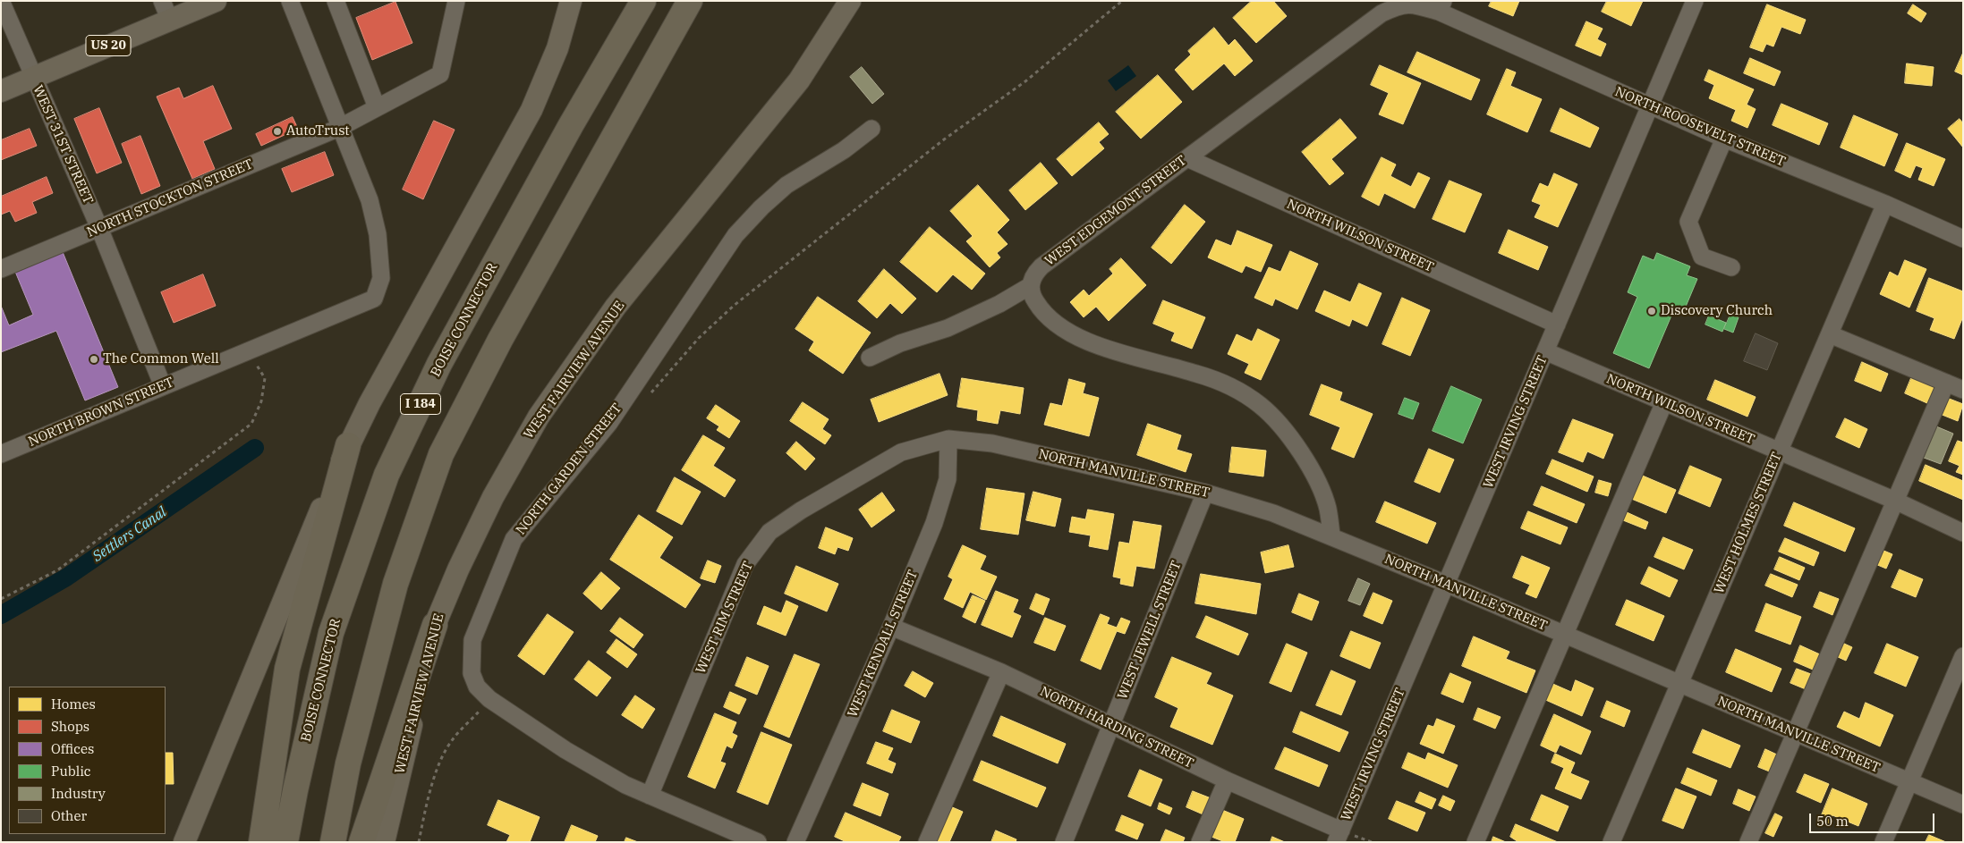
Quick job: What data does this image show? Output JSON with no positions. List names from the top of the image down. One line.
{"streets":{"highway":["BOISE CONNECTOR","I 184"],"main road":["US 20","WEST FAIRVIEW AVENUE"],"street":["NORTH ROOSEVELT STREET","WEST 31ST STREET","NORTH STOCKTON STREET","WEST EDGEMONT STREET","NORTH WILSON STREET","NORTH BROWN STREET","WEST IRVING STREET","NORTH GARDEN STREET","NORTH MANVILLE STREET","WEST HOLMES STREET","WEST RIM STREET","WEST JEWELL STREET","WEST KENDALL STREET","NORTH HARDING STREET"]},"crossings":[["US 20","WEST 31ST STREET"],["NORTH ROOSEVELT STREET","WEST EDGEMONT STREET"],["NORTH ROOSEVELT STREET","WEST IRVING STREET"],["NORTH ROOSEVELT STREET","WEST HOLMES STREET"],["WEST 31ST STREET","NORTH STOCKTON STREET"],["WEST 31ST STREET","NORTH BROWN STREET"],["NORTH STOCKTON STREET","NORTH BROWN STREET"],["WEST EDGEMONT STREET","NORTH WILSON STREET"],["NORTH WILSON STREET","WEST IRVING STREET"],["NORTH WILSON STREET","WEST HOLMES STREET"],["WEST IRVING STREET","NORTH MANVILLE STREET"],["WEST IRVING STREET","NORTH HARDING STREET"],["NORTH GARDEN STREET","WEST RIM STREET"],["NORTH MANVILLE STREET","WEST HOLMES STREET"],["NORTH MANVILLE STREET","WEST RIM STREET"],["NORTH MANVILLE STREET","WEST JEWELL STREET"],["NORTH MANVILLE STREET","WEST KENDALL STREET"],["WEST RIM STREET","WEST KENDALL STREET"],["WEST JEWELL STREET","NORTH HARDING STREET"],["WEST KENDALL STREET","NORTH HARDING STREET"]],"water":["Settlers Canal"],"places":["AutoTrust","Discovery Church","The Common Well"],"legend":["Homes","Shops","Offices","Public","Industry","Other"],"scale_bar":"50 m"}
